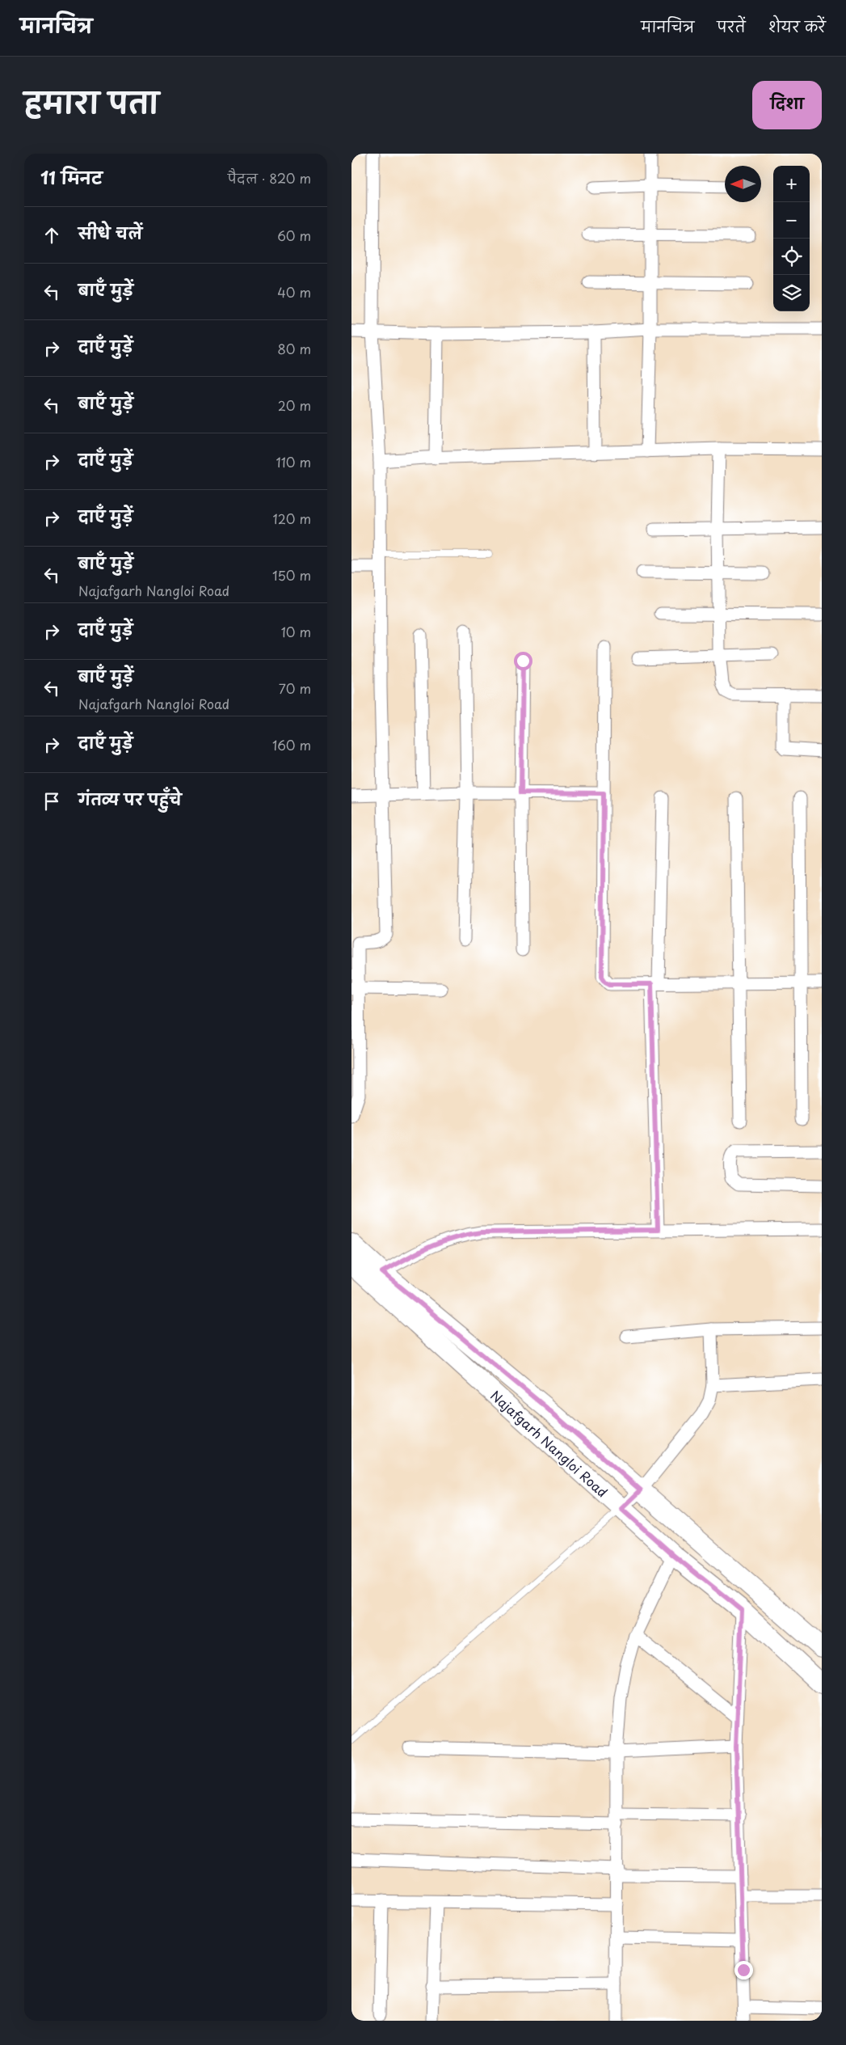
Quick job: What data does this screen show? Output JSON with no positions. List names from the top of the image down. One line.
{"streets":{"main road":["Najafgarh Nangloi Road"]},"north":"left","page":{"header":"मानचित्र","nav":["मानचित्र","परतें","शेयर करें"],"title":"हमारा पता","buttons":"दिशा","heading":["11 मिनट","पैदल · 820 m"],"map_buttons":["+","−"],"list":[["सीधे चलें","60 m"],["बाएँ मुड़ें","40 m"],["दाएँ मुड़ें","80 m"],["बाएँ मुड़ें","20 m"],["दाएँ मुड़ें","110 m"],["दाएँ मुड़ें","120 m"],["बाएँ मुड़ें","Najafgarh Nangloi Road","150 m"],["दाएँ मुड़ें","10 m"],["बाएँ मुड़ें","Najafgarh Nangloi Road","70 m"],["दाएँ मुड़ें","160 m"],"गंतव्य पर पहुँचे"]}}
